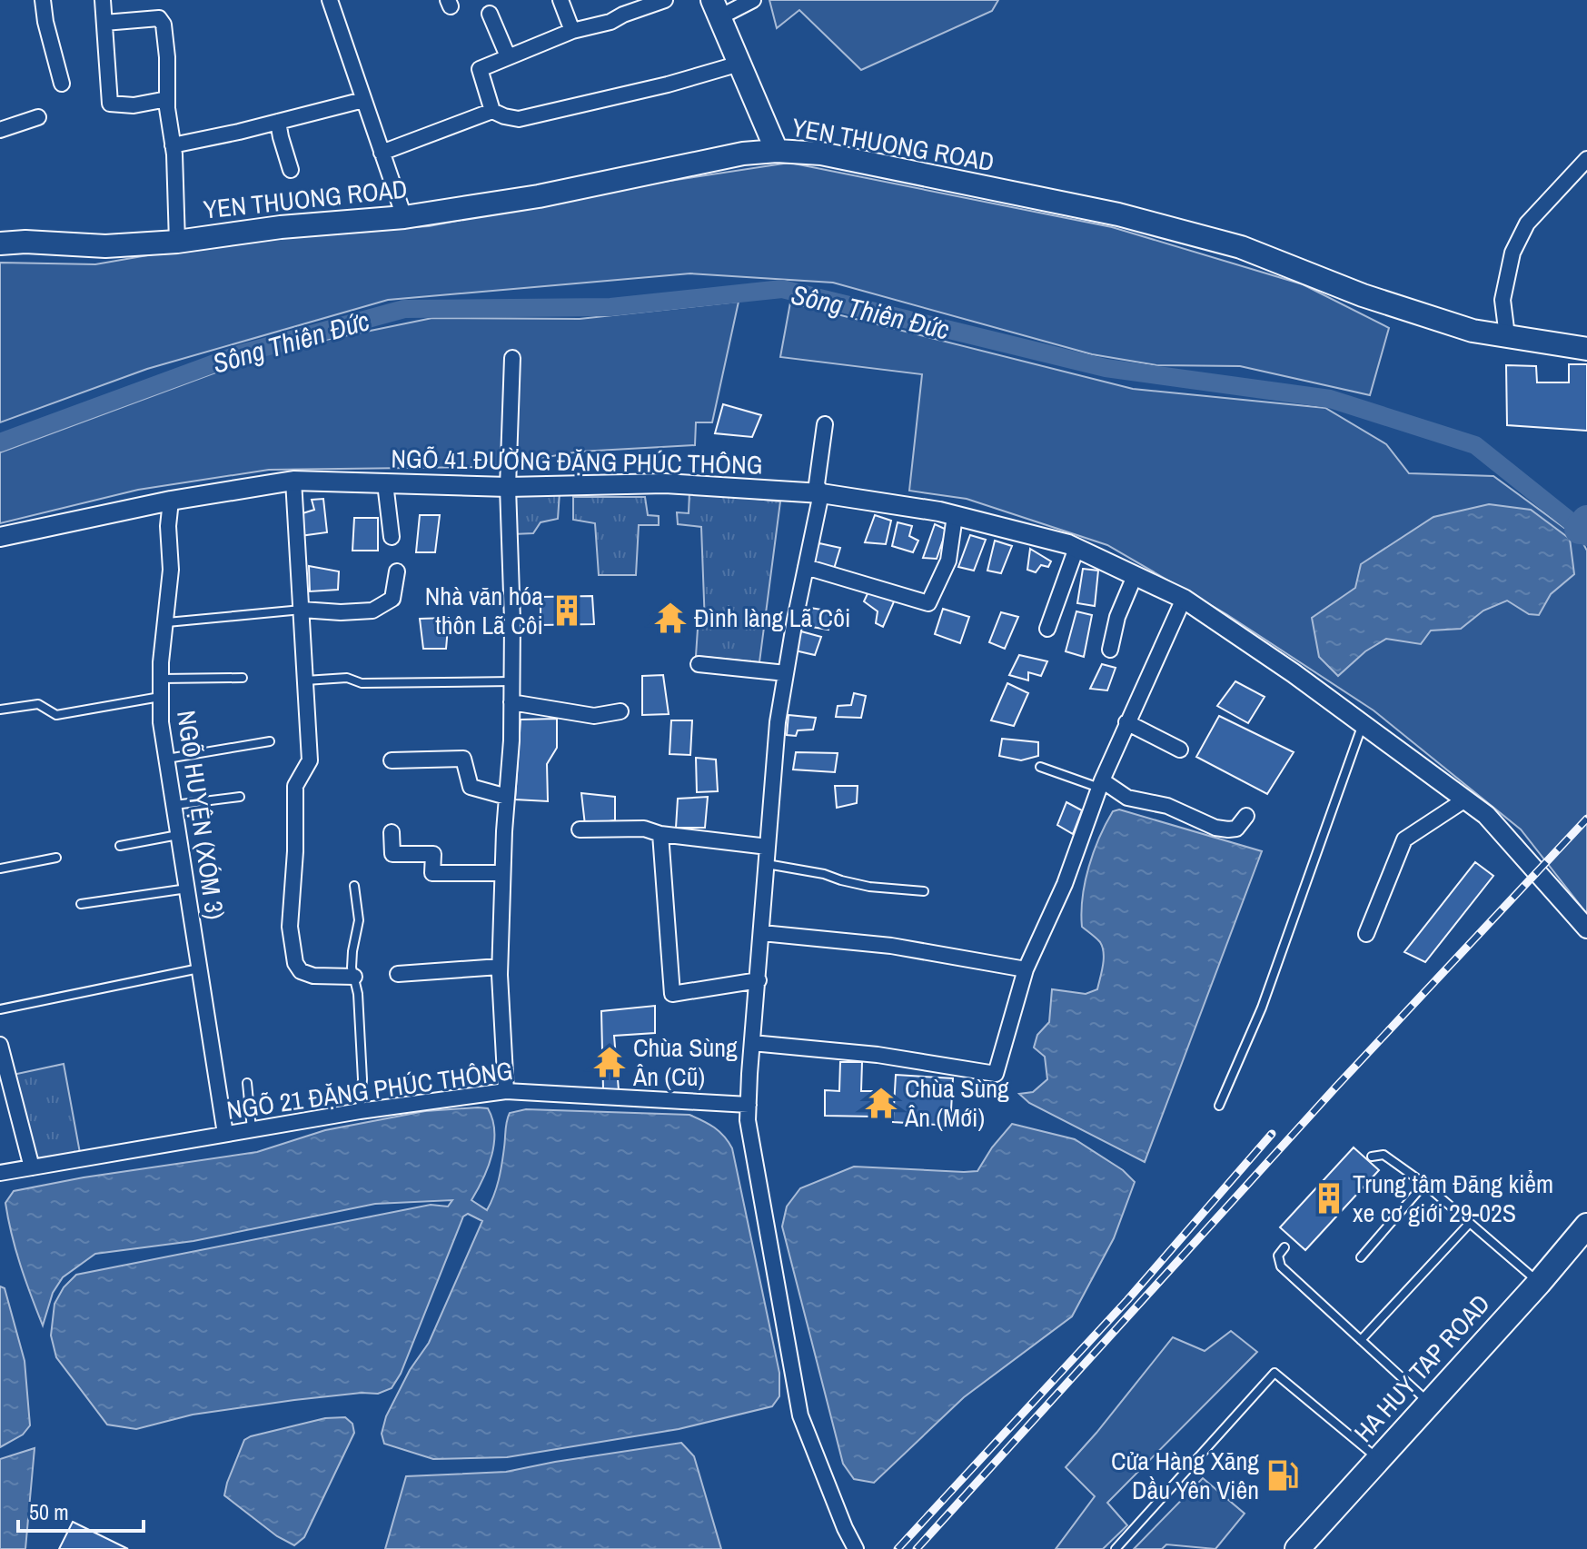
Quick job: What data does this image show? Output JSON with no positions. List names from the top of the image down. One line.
{"streets":{"main road":["YEN THUONG ROAD","HA HUY TAP ROAD"],"street":["NGÕ 41 ĐƯỜNG ĐẶNG PHÚC THÔNG","NGÕ HUYỆN (XÓM 3)","NGÕ 21 ĐẶNG PHÚC THÔNG"]},"crossings":[["NGÕ 41 ĐƯỜNG ĐẶNG PHÚC THÔNG","NGÕ HUYỆN (XÓM 3)"],["NGÕ HUYỆN (XÓM 3)","NGÕ 21 ĐẶNG PHÚC THÔNG"]],"water":["Sông Thiên Đức"],"places":{"building":["Nhà văn hóa thôn Lã Côi","Trung tâm Đăng kiểm xe cơ giới 29-02S"],"temple":["Đình làng Lã Côi","Chùa Sùng Ân (Cũ)","Chùa Sùng Ân (Mới)"],"fuel station":["Cửa Hàng Xăng Dầu Yên Viên"]},"scale_bar":"50 m"}
